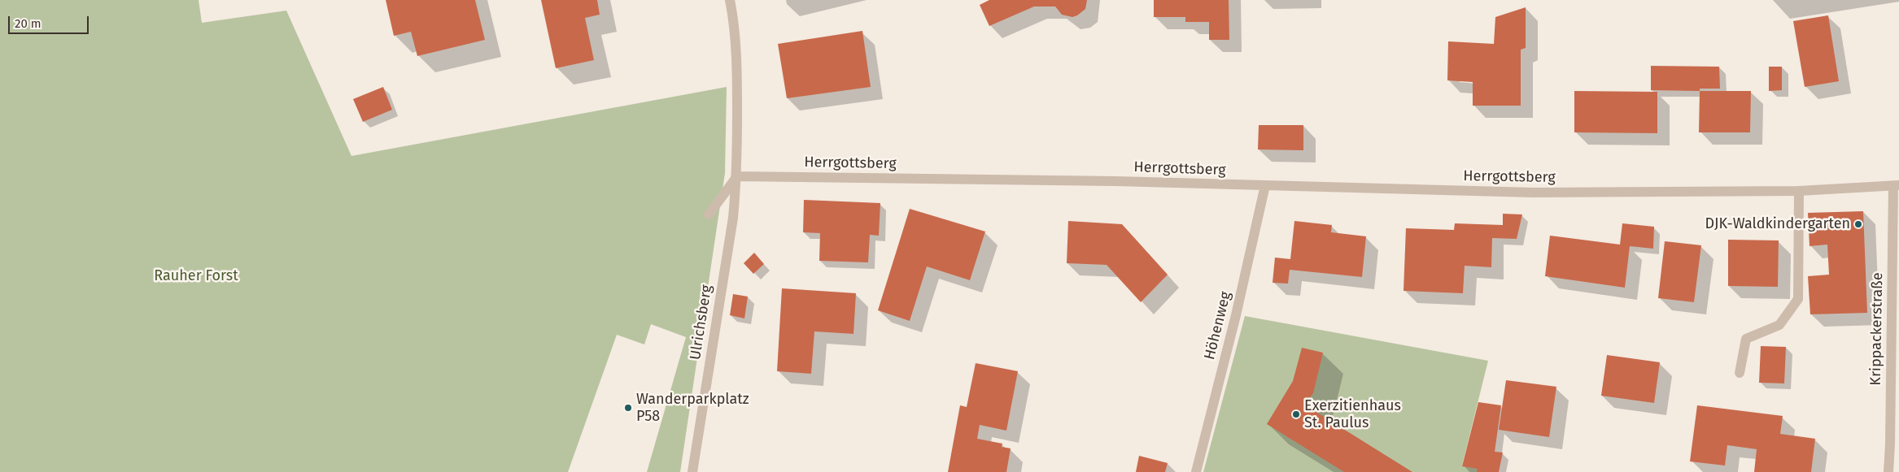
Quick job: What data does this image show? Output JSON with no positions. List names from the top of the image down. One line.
{"streets":{"street":["Herrgottsberg","Ulrichsberg","Höhenweg","Krippackerstraße"]},"crossings":[["Herrgottsberg","Ulrichsberg"],["Herrgottsberg","Höhenweg"],["Herrgottsberg","Krippackerstraße"]],"parks":["Rauher Forst"],"places":["DJK-Waldkindergarten","Wanderparkplatz P58","Exerzitienhaus St. Paulus"],"scale_bar":"20 m"}
